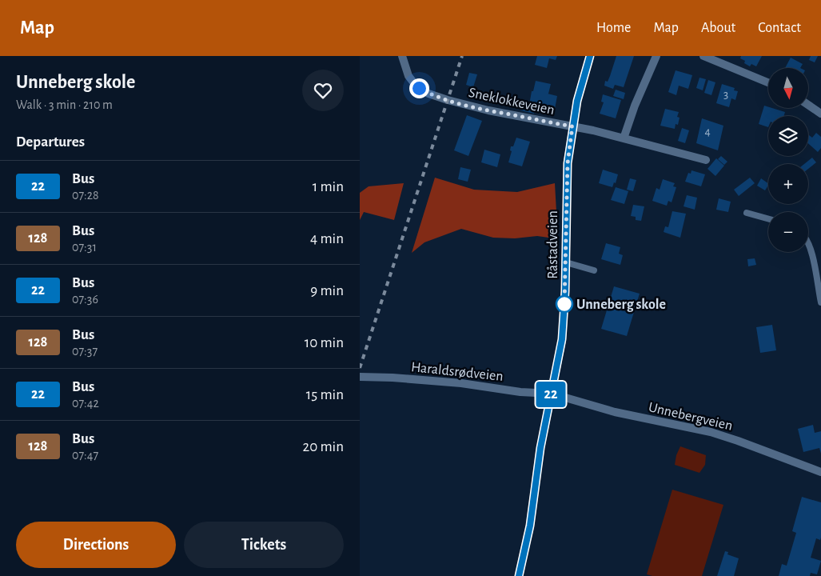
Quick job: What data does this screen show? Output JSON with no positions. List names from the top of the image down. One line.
{"streets":{"main road":["Råstadveien"],"street":["Sneklokkeveien","Haraldsrødveien","Unnebergveien"]},"crossings":[["Sneklokkeveien","Råstadveien"],["Råstadveien","Haraldsrødveien"],["Råstadveien","Unnebergveien"],["Haraldsrødveien","Unnebergveien"]],"places":["Unneberg skole"],"lines":["bus line 22"],"house_numbers":["3","4"],"north":"bottom","page":{"header":"Map","nav":["Home","Map","About","Contact"],"heading":[["Unneberg skole","Walk · 3 min · 210 m"],"Departures"],"on_map":"22","map_buttons":["+","−"],"list":[{"mark":"22","name":"Bus","note":"07:28","value":"1 min"},{"mark":"128","name":"Bus","note":"07:31","value":"4 min"},{"mark":"22","name":"Bus","note":"07:36","value":"9 min"},{"mark":"128","name":"Bus","note":"07:37","value":"10 min"},{"mark":"22","name":"Bus","note":"07:42","value":"15 min"},{"mark":"128","name":"Bus","note":"07:47","value":"20 min"}],"buttons":["Directions","Tickets"]}}
